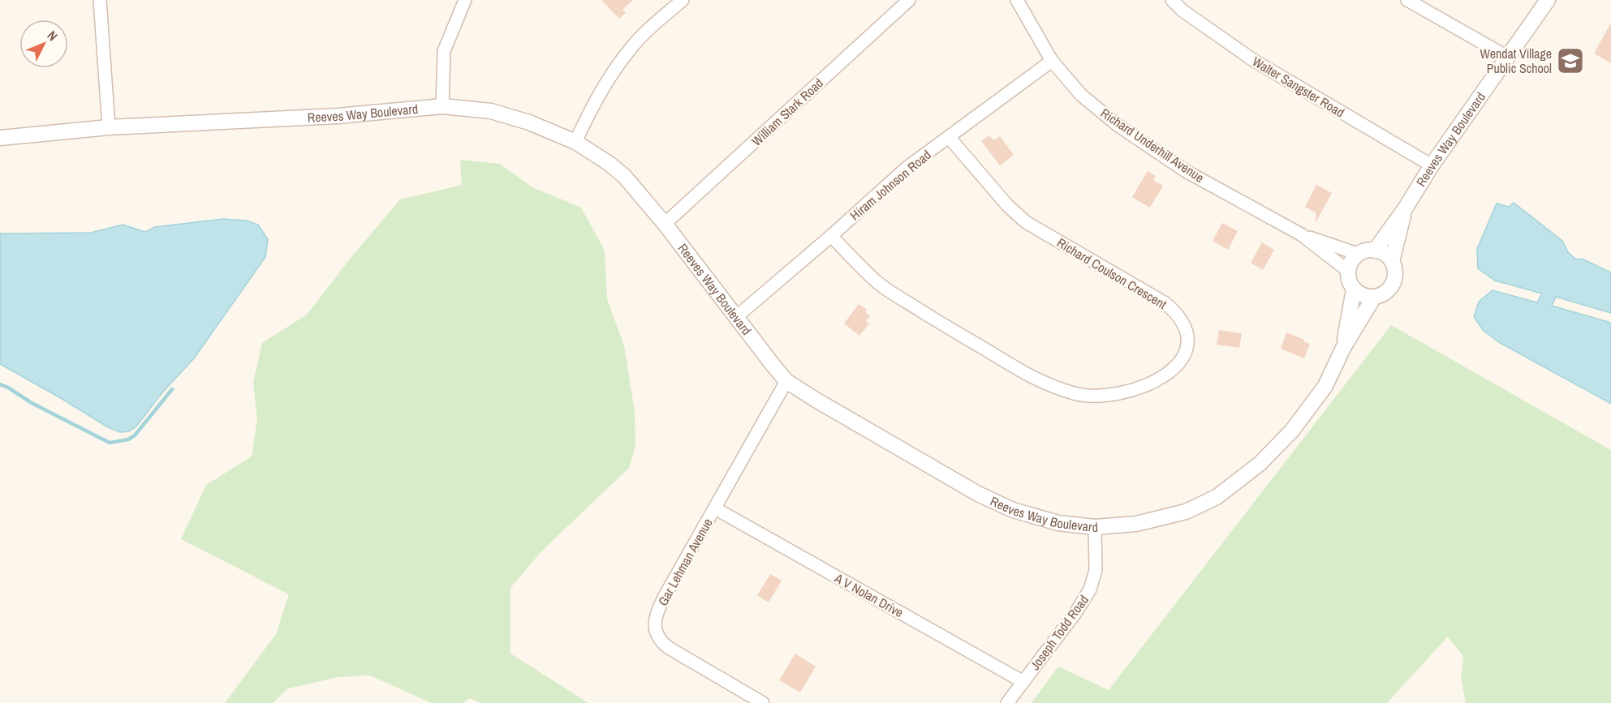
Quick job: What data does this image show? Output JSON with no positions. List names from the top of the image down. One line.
{"streets":{"street":["Walter Sangster Road","William Stark Road","Reeves Way Boulevard","Richard Underhill Avenue","Hiram Johnson Road","Richard Coulson Crescent","Gar Lehman Avenue","A V Nolan Drive","Joseph Todd Road"]},"crossings":[["Walter Sangster Road","Reeves Way Boulevard"],["William Stark Road","Reeves Way Boulevard"],["Reeves Way Boulevard","Richard Underhill Avenue"],["Reeves Way Boulevard","Hiram Johnson Road"],["Reeves Way Boulevard","Gar Lehman Avenue"],["Reeves Way Boulevard","Joseph Todd Road"],["Richard Underhill Avenue","Hiram Johnson Road"],["Hiram Johnson Road","Richard Coulson Crescent"],["Gar Lehman Avenue","A V Nolan Drive"],["A V Nolan Drive","Joseph Todd Road"]],"places":{"school or university":["Wendat Village Public School"]},"north":"top right"}
